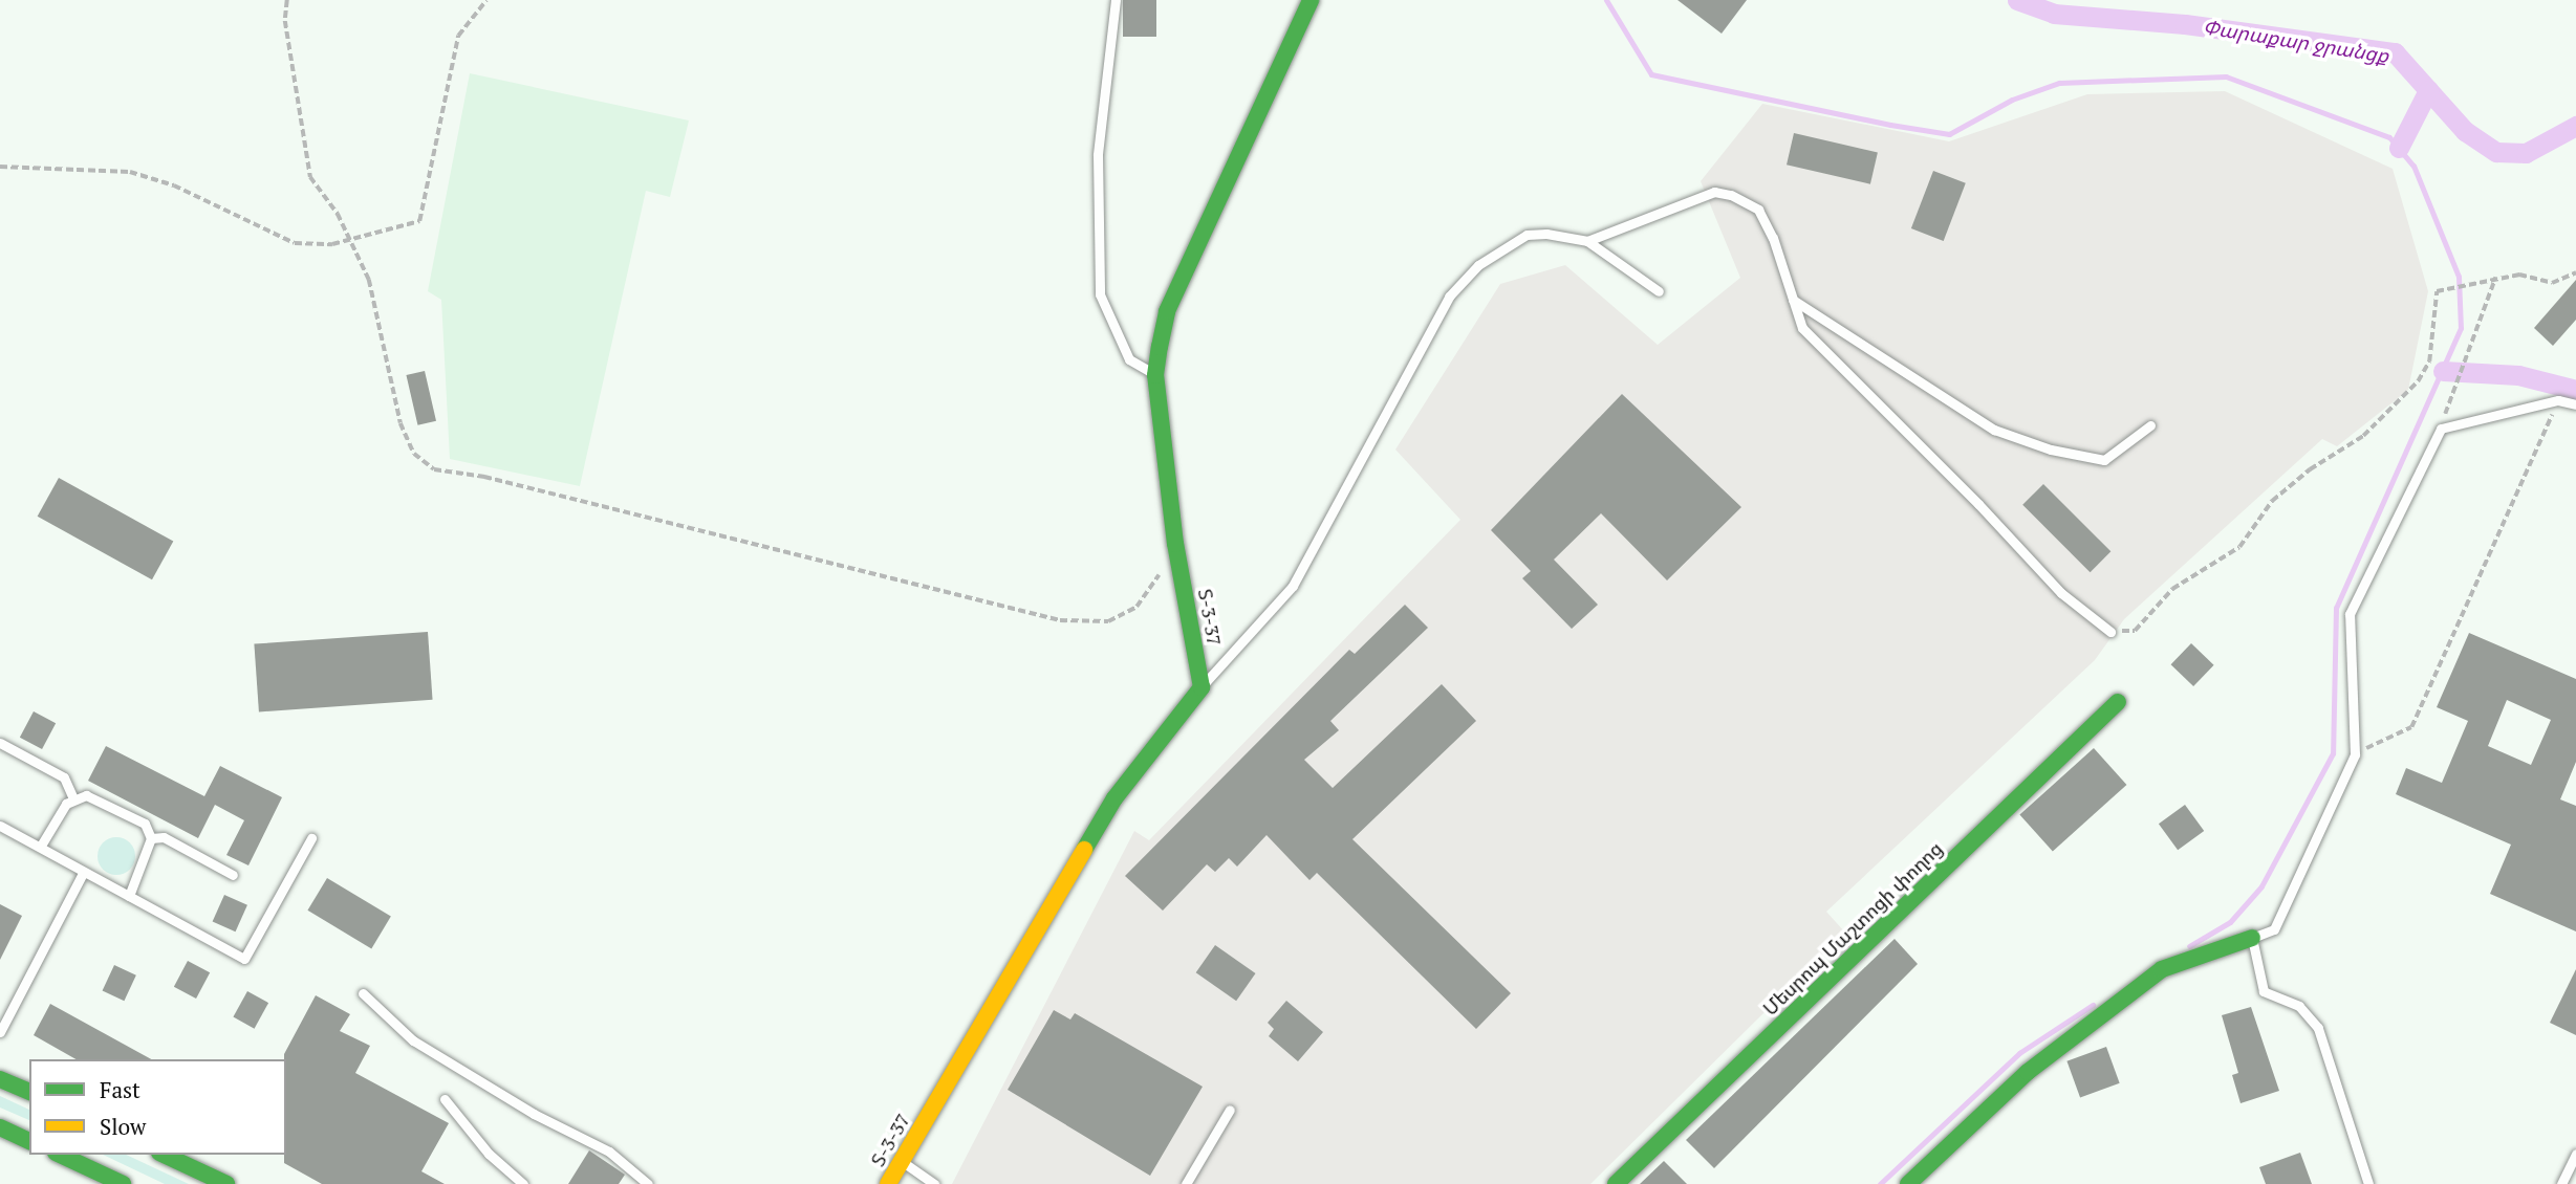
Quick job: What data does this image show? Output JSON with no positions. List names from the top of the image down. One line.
{"streets":{"main road":["Տ-3-37","Մեսրոպ Մաշտոցի փողոց"]},"water":["Փարաքար ջրանցք"],"legend":["Fast","Slow"]}
